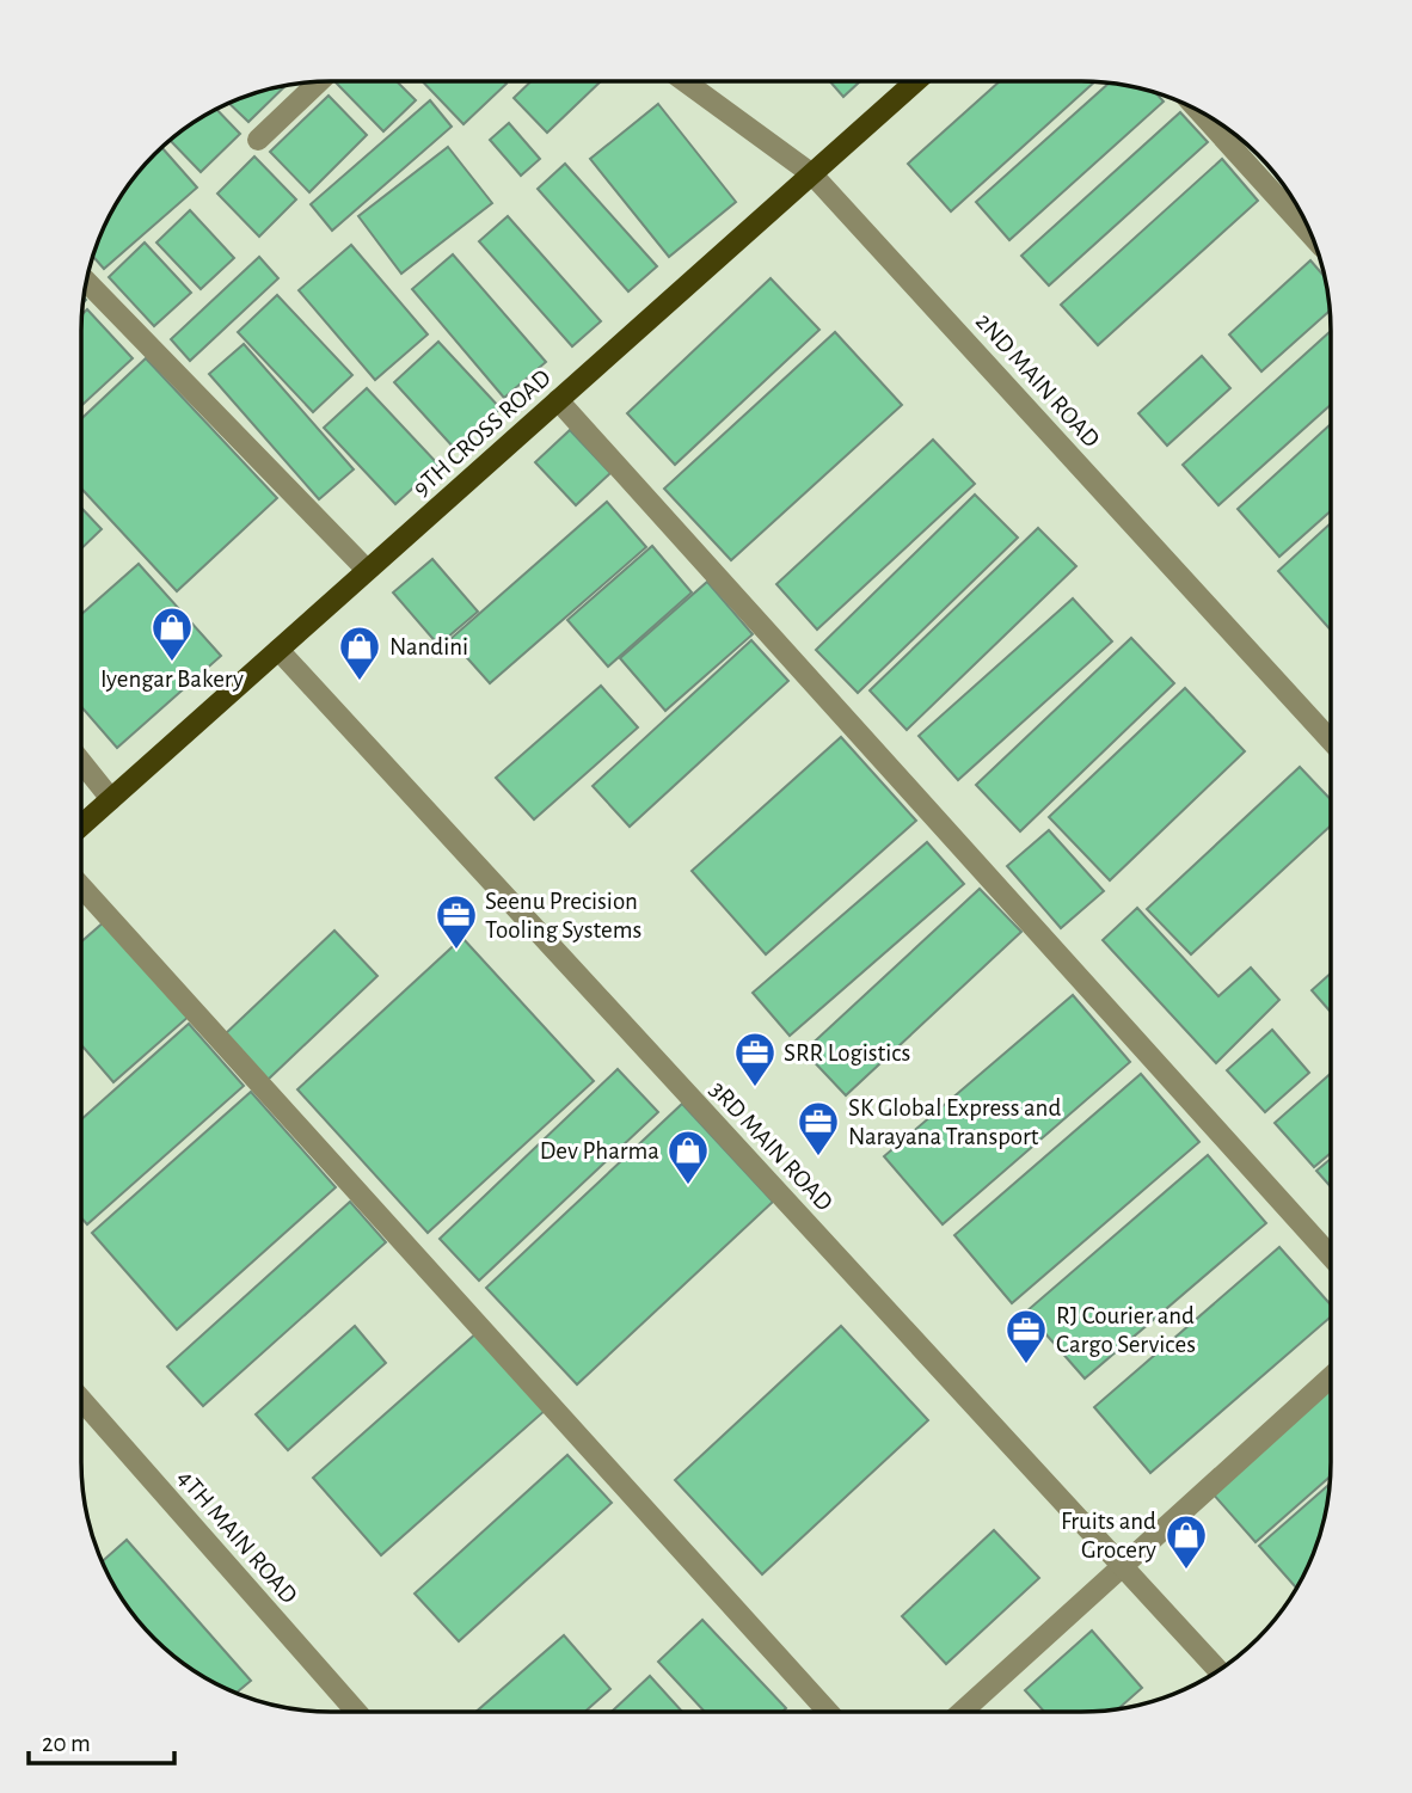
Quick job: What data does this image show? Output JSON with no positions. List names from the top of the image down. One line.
{"streets":{"main road":["9TH CROSS ROAD"],"street":["2ND MAIN ROAD","3RD MAIN ROAD","4TH MAIN ROAD"]},"crossings":[["2ND MAIN ROAD","9TH CROSS ROAD"],["9TH CROSS ROAD","3RD MAIN ROAD"]],"places":{"shop":["Iyengar Bakery","Nandini","Dev Pharma","Fruits and Grocery"],"office":["Seenu Precision Tooling Systems","SRR Logistics","SK Global Express and Narayana Transport","RJ Courier and Cargo Services"]},"scale_bar":"20 m"}
